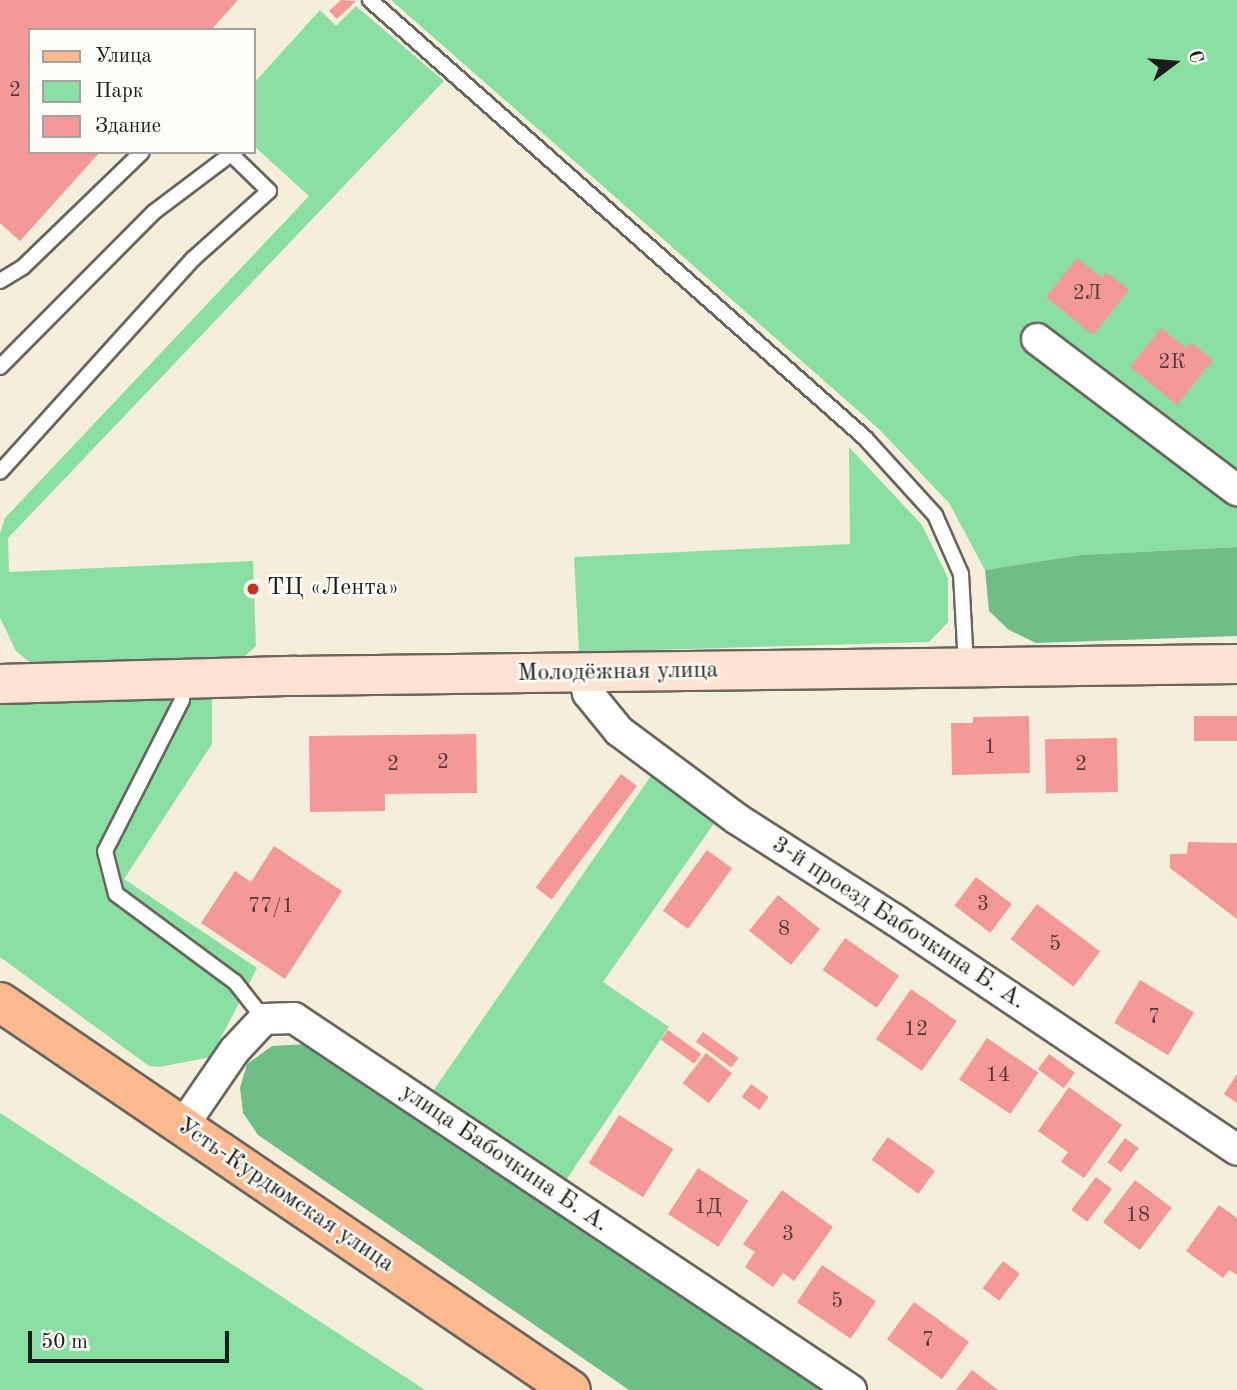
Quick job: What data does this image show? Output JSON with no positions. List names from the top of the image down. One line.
{"streets":{"main road":["Усть-Курдюмская улица"],"street":["Молодёжная улица","3-й проезд Бабочкина Б. А.","улица Бабочкина Б. А."]},"crossings":[["Молодёжная улица","3-й проезд Бабочкина Б. А."]],"places":["ТЦ «Лента»"],"house_numbers":["2","2Л","2К","1","2","2","2","3","77/1","8","5","7","12","14","1Д","18","3","5","7"],"legend":["Улица","Парк","Здание"],"scale_bar":"50 m","north":"right"}
